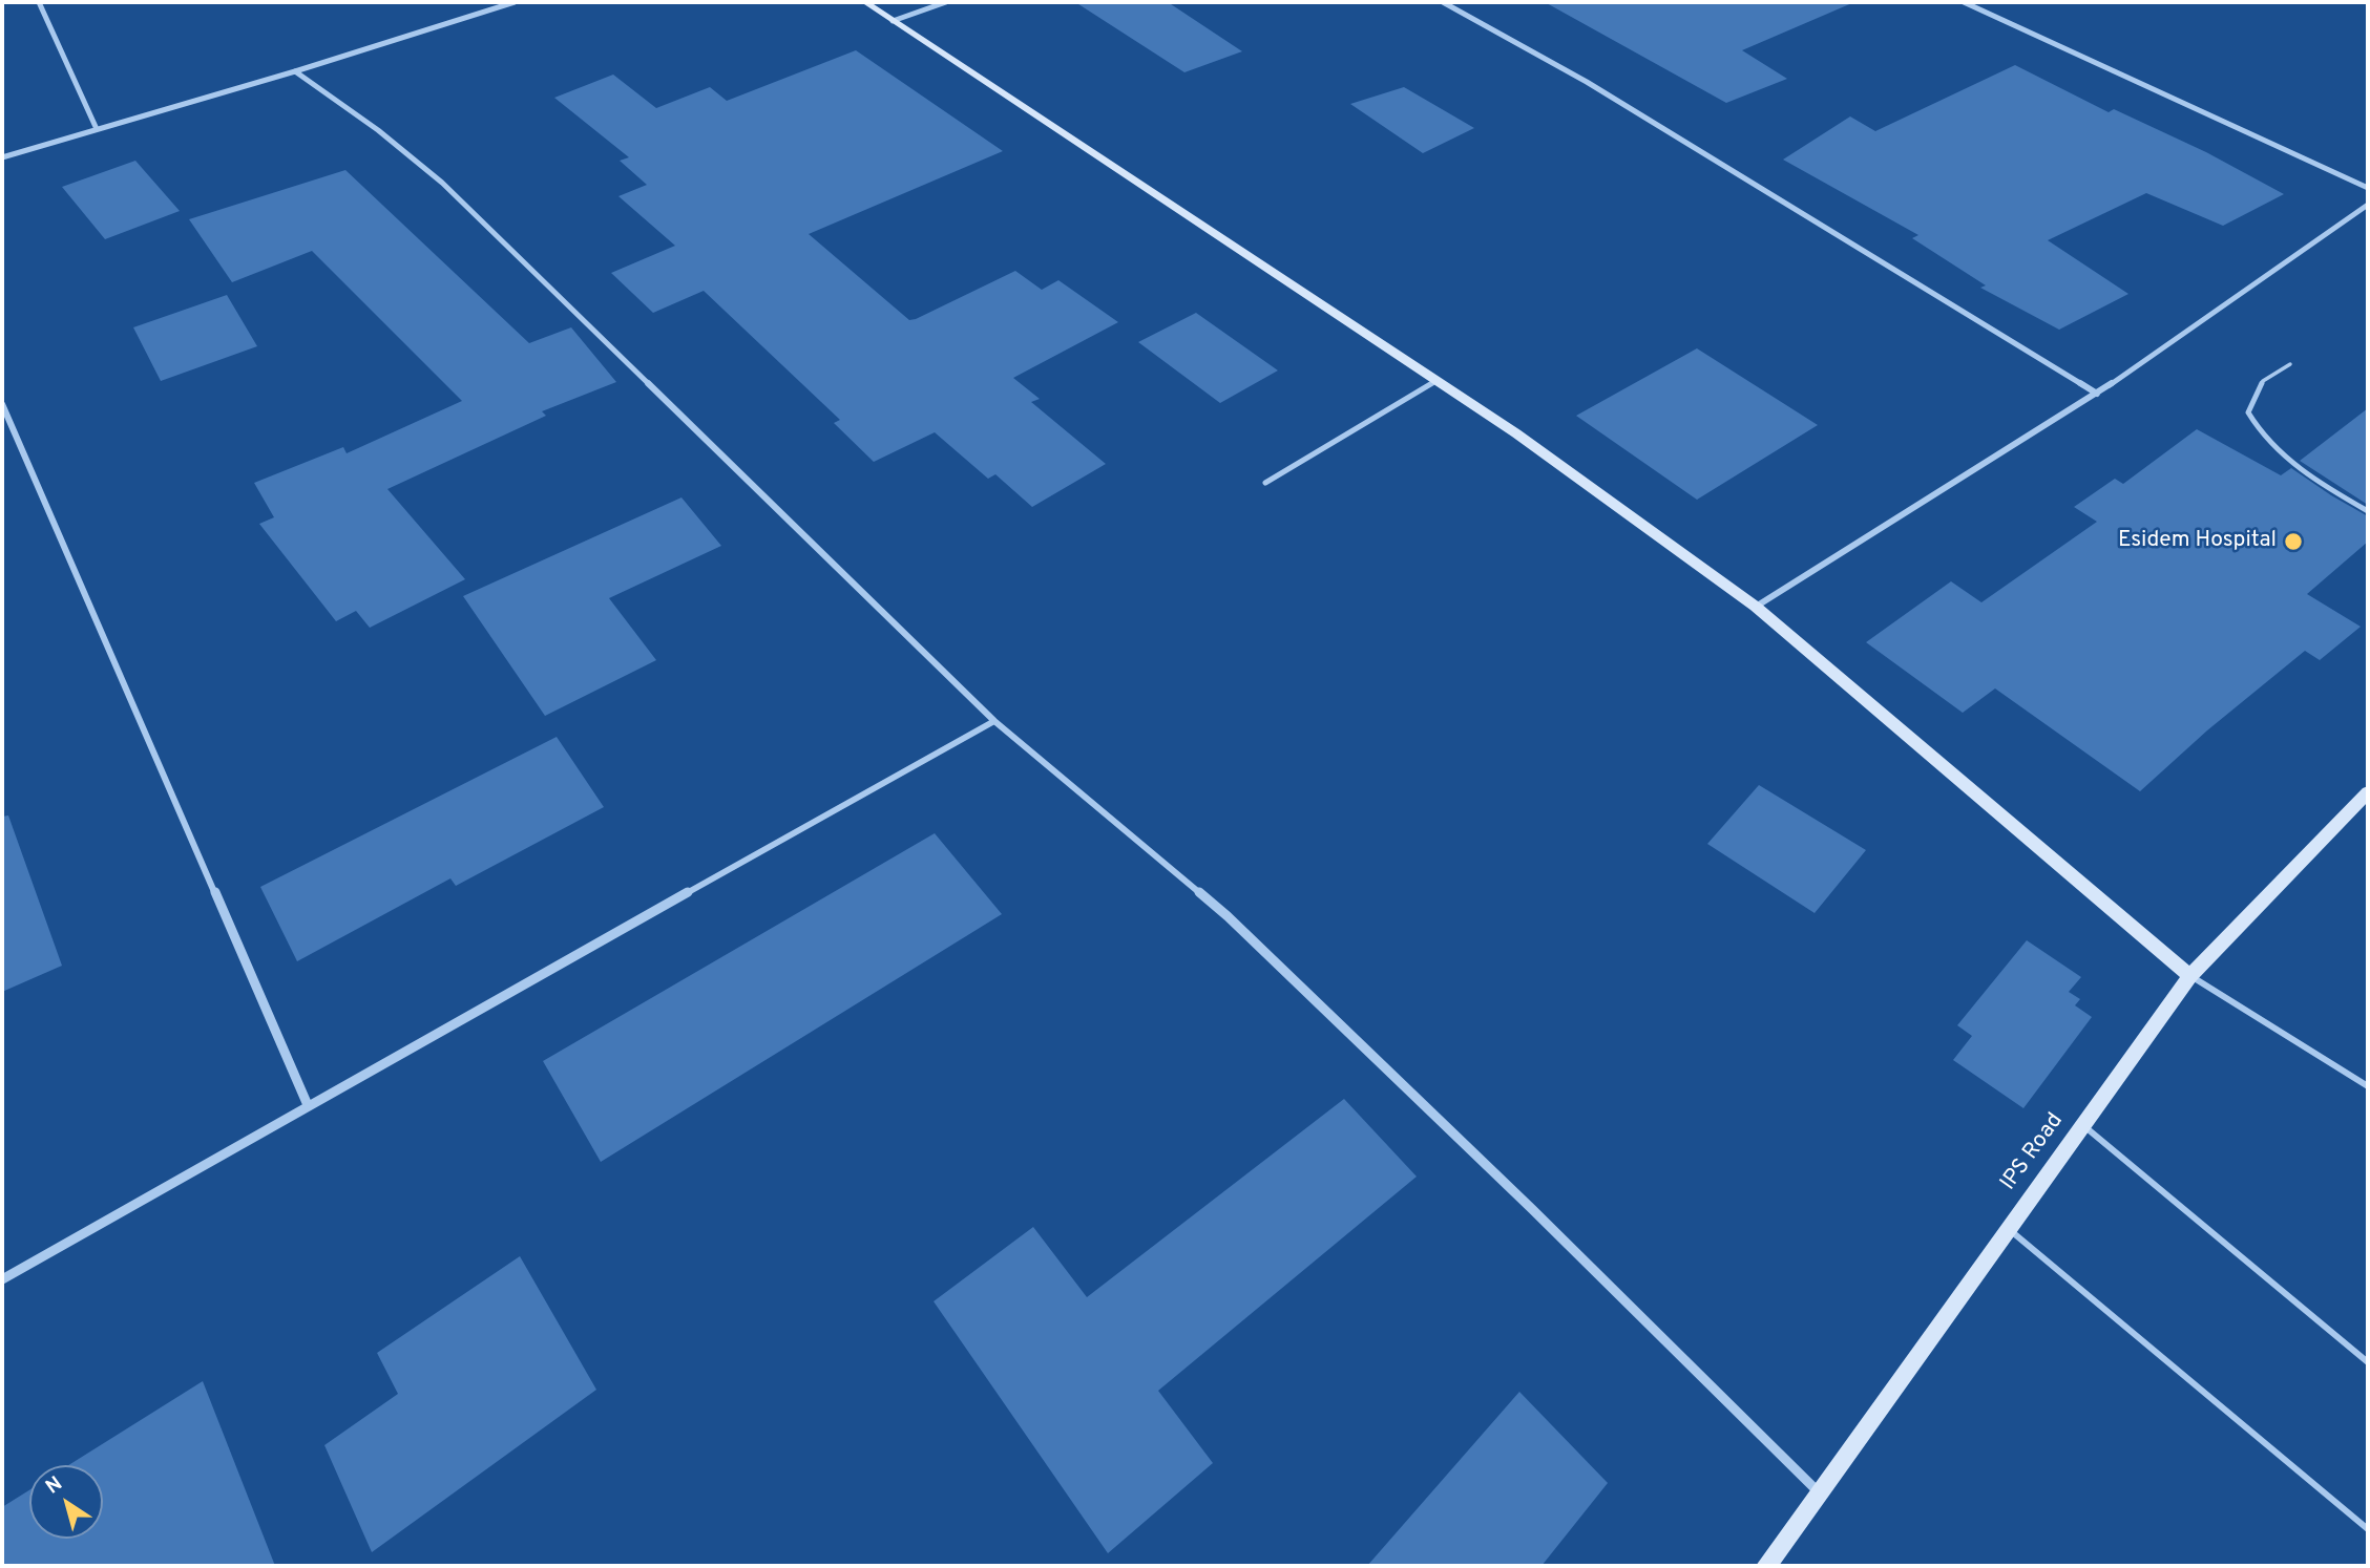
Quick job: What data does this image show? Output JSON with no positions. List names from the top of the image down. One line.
{"streets":{"street":["IPS Road"]},"places":["Esidem Hospital"],"north":"top left"}
